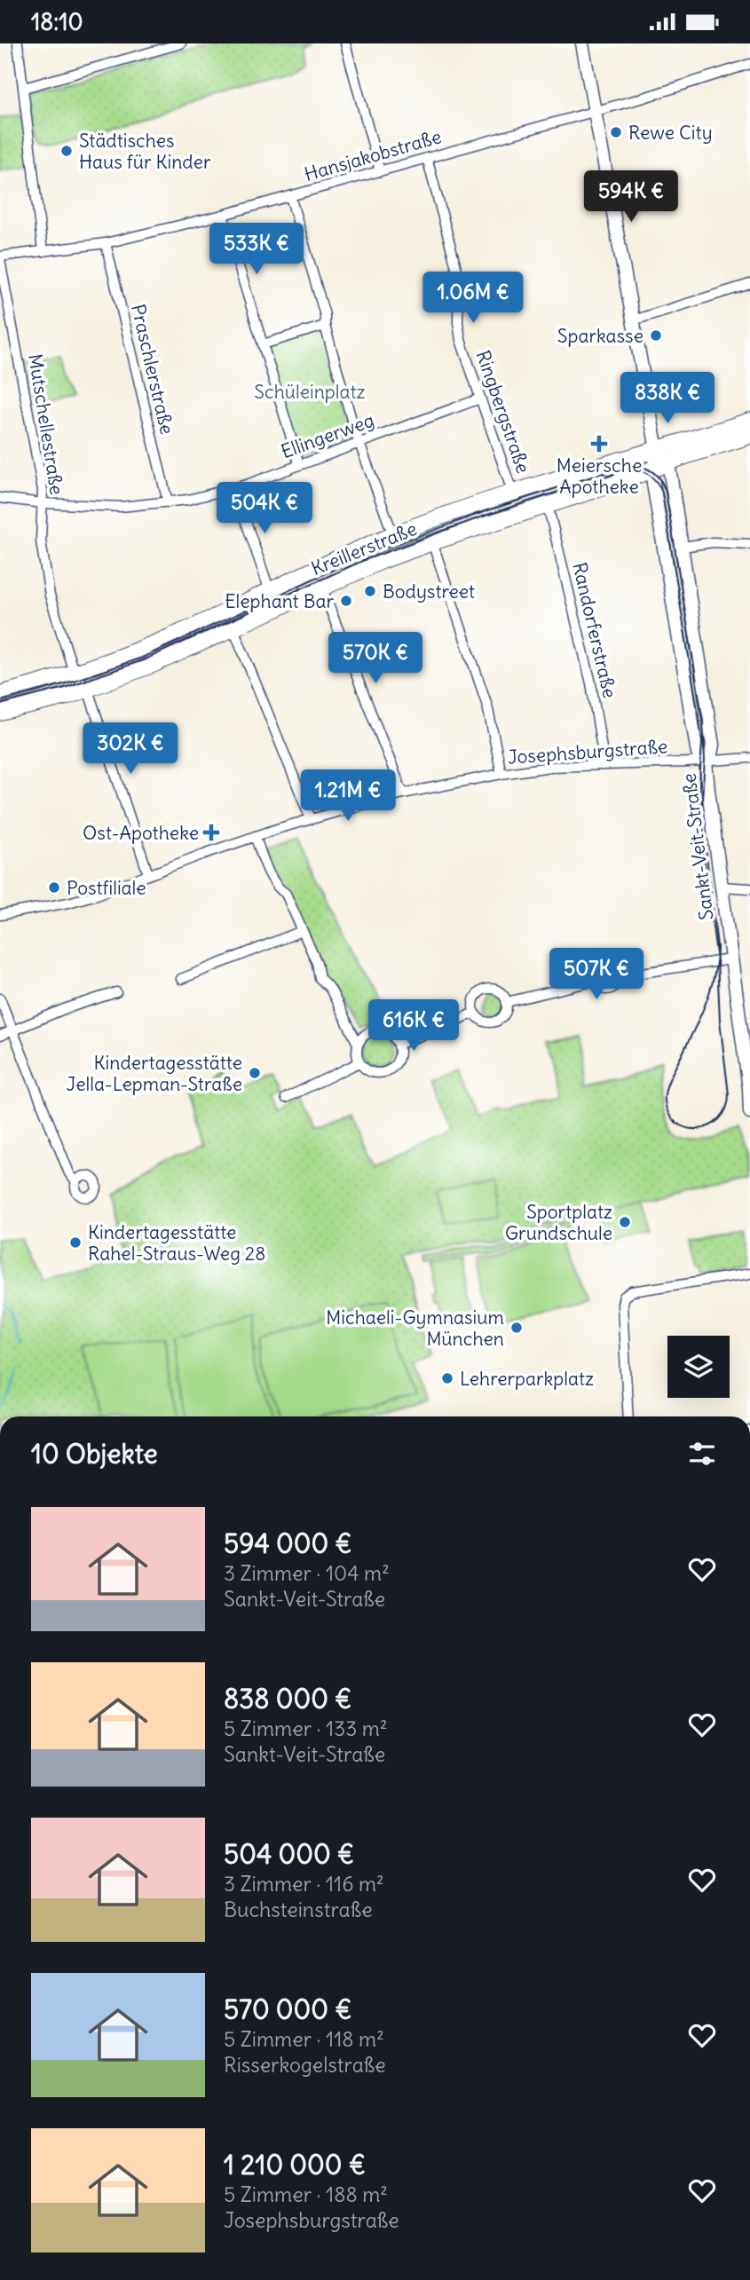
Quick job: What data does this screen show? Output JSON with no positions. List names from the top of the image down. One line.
{"streets":{"main road":["Kreillerstraße"],"street":["Hansjakobstraße","Praschlerstraße","Ringbergstraße","Mutschellestraße","Ellingerweg","Randorferstraße","Josephsburgstraße","Sankt-Veit-Straße"]},"crossings":[["Hansjakobstraße","Praschlerstraße"],["Hansjakobstraße","Ringbergstraße"],["Hansjakobstraße","Mutschellestraße"],["Hansjakobstraße","Sankt-Veit-Straße"],["Praschlerstraße","Ellingerweg"],["Ringbergstraße","Ellingerweg"],["Ringbergstraße","Kreillerstraße"],["Mutschellestraße","Ellingerweg"],["Mutschellestraße","Kreillerstraße"],["Mutschellestraße","Josephsburgstraße"],["Kreillerstraße","Randorferstraße"],["Kreillerstraße","Sankt-Veit-Straße"],["Randorferstraße","Josephsburgstraße"],["Josephsburgstraße","Sankt-Veit-Straße"]],"parks":["Schüleinplatz"],"places":{"other":["Rewe City","Städtisches Haus für Kinder","Sparkasse","Bodystreet","Elephant Bar","Postfiliale","Kindertagesstätte Jella-Lepman-Straße","Sportplatz Grundschule","Kindertagesstätte Rahel-Straus-Weg 28","Michaeli-Gymnasium München","Lehrerparkplatz"],"health":["Meiersche Apotheke","Ost-Apotheke"]},"page":{"status":"18:10","price":["594K €","533K €","1.06M €","838K €","504K €","570K €","302K €","1.21M €","507K €","616K €"],"heading":"10 Objekte","list":[{"name":"594 000 €","note":"3 Zimmer · 104 m² · Sankt-Veit-Straße"},{"name":"838 000 €","note":"5 Zimmer · 133 m² · Sankt-Veit-Straße"},{"name":"504 000 €","note":"3 Zimmer · 116 m² · Buchsteinstraße"},{"name":"570 000 €","note":"5 Zimmer · 118 m² · Risserkogelstraße"},{"name":"1 210 000 €","note":"5 Zimmer · 188 m² · Josephsburgstraße"}]}}
